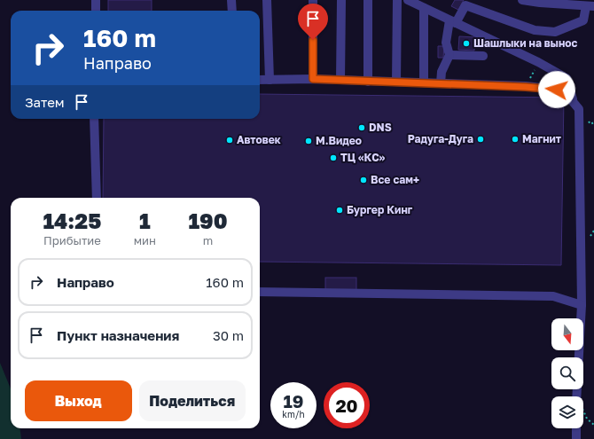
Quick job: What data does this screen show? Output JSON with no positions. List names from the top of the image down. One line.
{"places":["Шашлыки на вынос","DNS","Радуга-Дуга","Магнит","Автовек","М.Видео","ТЦ «КС»","Все сам+","Бургер Кинг"],"north":"bottom","page":{"turn":["160 m","Направо"],"then":"Затем","eta":["14:25","Прибытие","1","мин","190","m"],"list":[{"name":"Направо","value":"160 m"},{"name":"Пункт назначения","value":"30 m"}],"buttons":["Выход","Поделиться"],"speed":"19 km/h","limit":"20"}}
